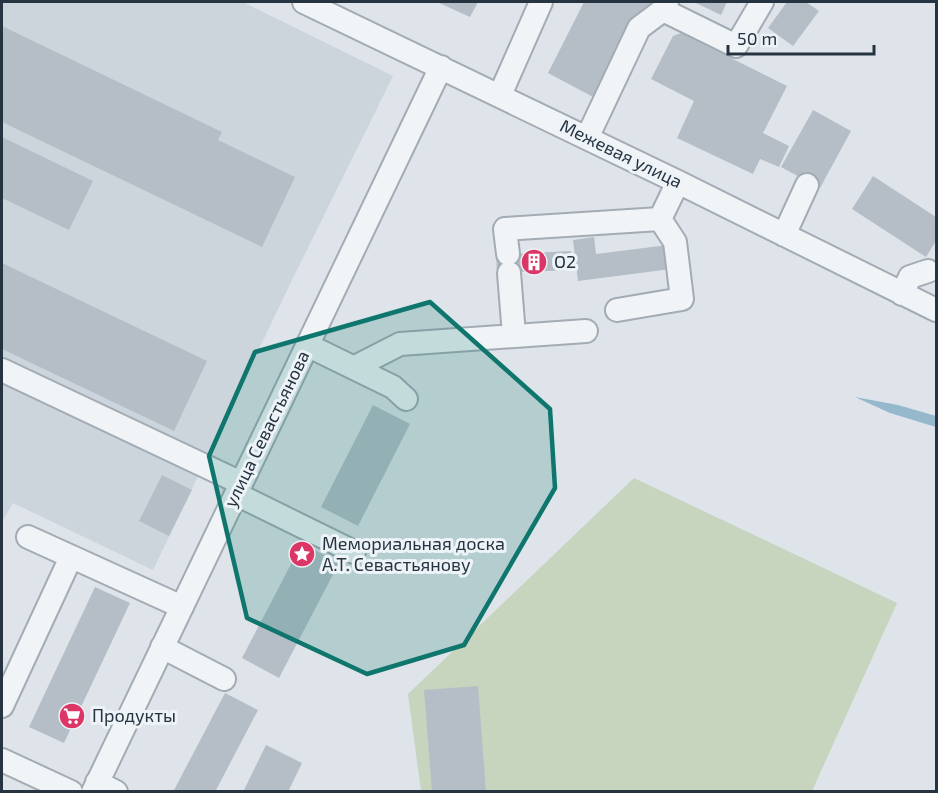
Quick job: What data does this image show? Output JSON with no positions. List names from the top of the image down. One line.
{"streets":{"street":["Межевая улица","улица Севастьянова"]},"crossings":[["Межевая улица","улица Севастьянова"]],"places":{"building":["O2"],"place":["Мемориальная доска А.Т. Севастьянову"],"supermarket":["Продукты"]},"scale_bar":"50 m"}
